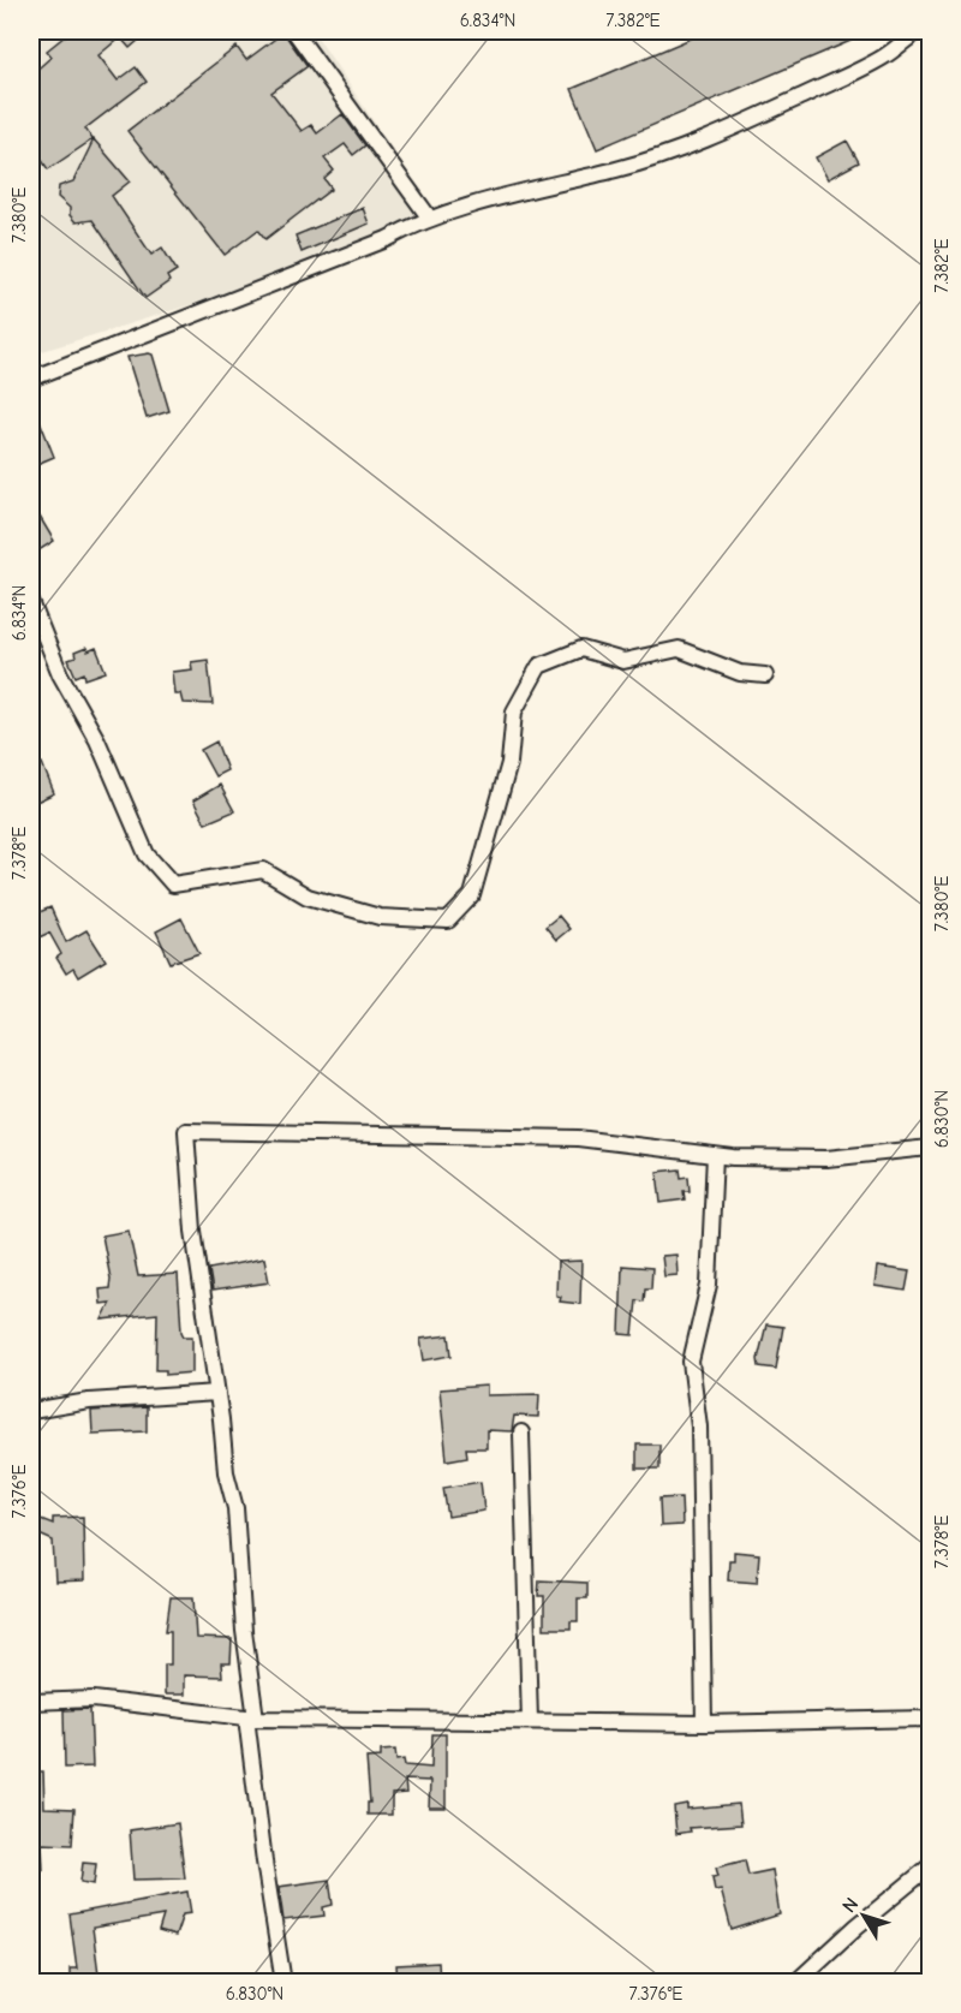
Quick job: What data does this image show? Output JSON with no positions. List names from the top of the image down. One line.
{"north":"top left","coordinates":["6.834°N","7.382°E","7.380°E","7.378°E","6.830°N","7.376°E"]}
